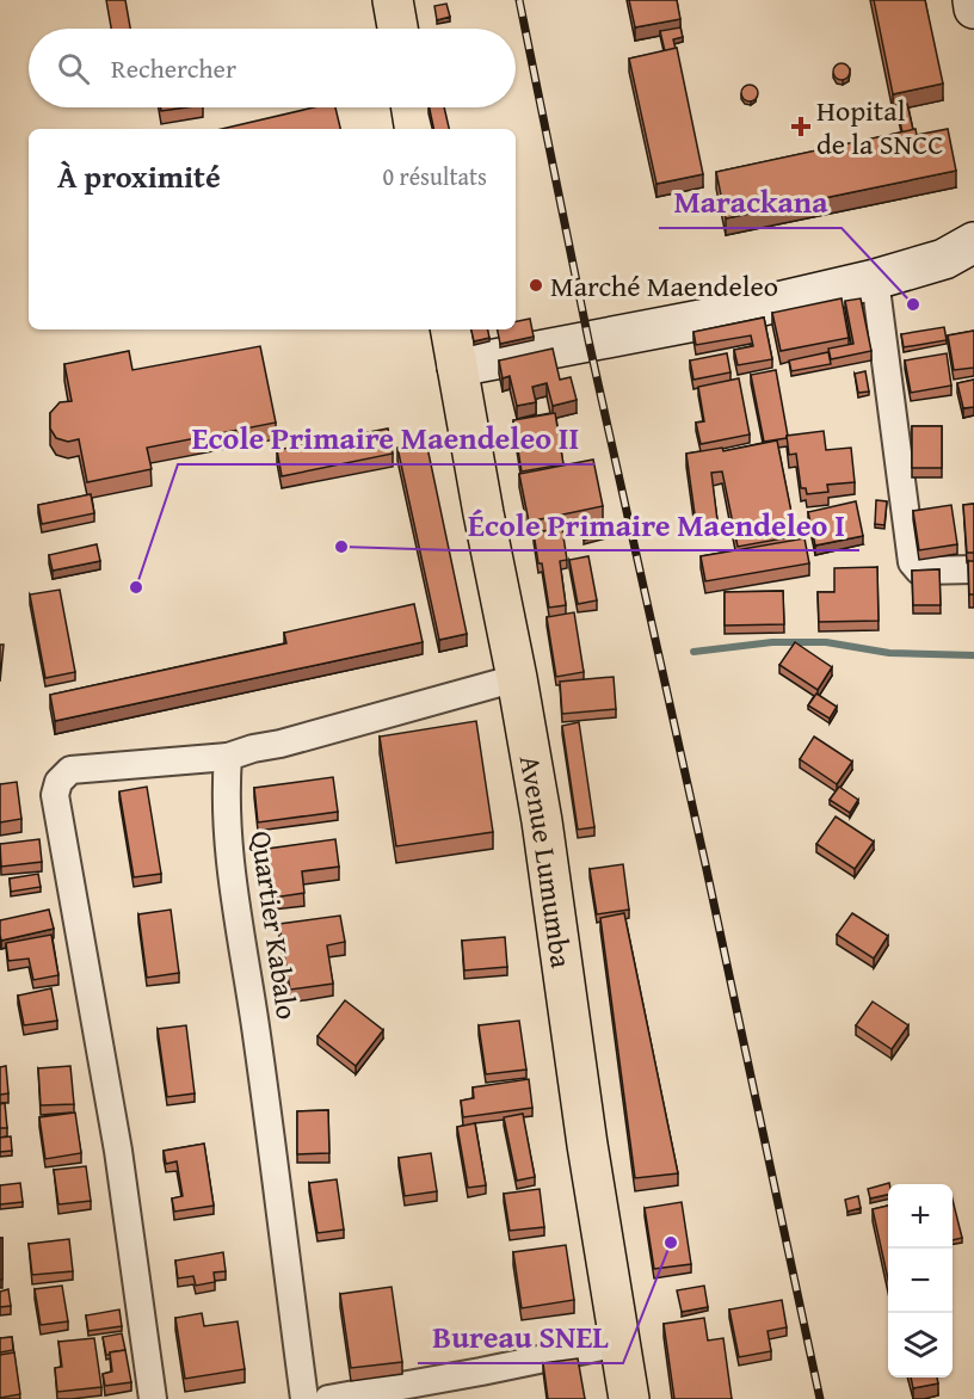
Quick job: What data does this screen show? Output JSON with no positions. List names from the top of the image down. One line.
{"streets":{"highway":["Avenue Lumumba"],"street":["Quartier Kabalo"]},"places":{"health":["Hopital de la SNCC"],"other":["Marché Maendeleo","Marackana","École Primaire Maendeleo I","Ecole Primaire Maendeleo II","Bureau SNEL"]},"page":{"search":"Rechercher","heading":["À proximité","0 résultats"],"map_buttons":["+","−"]}}
